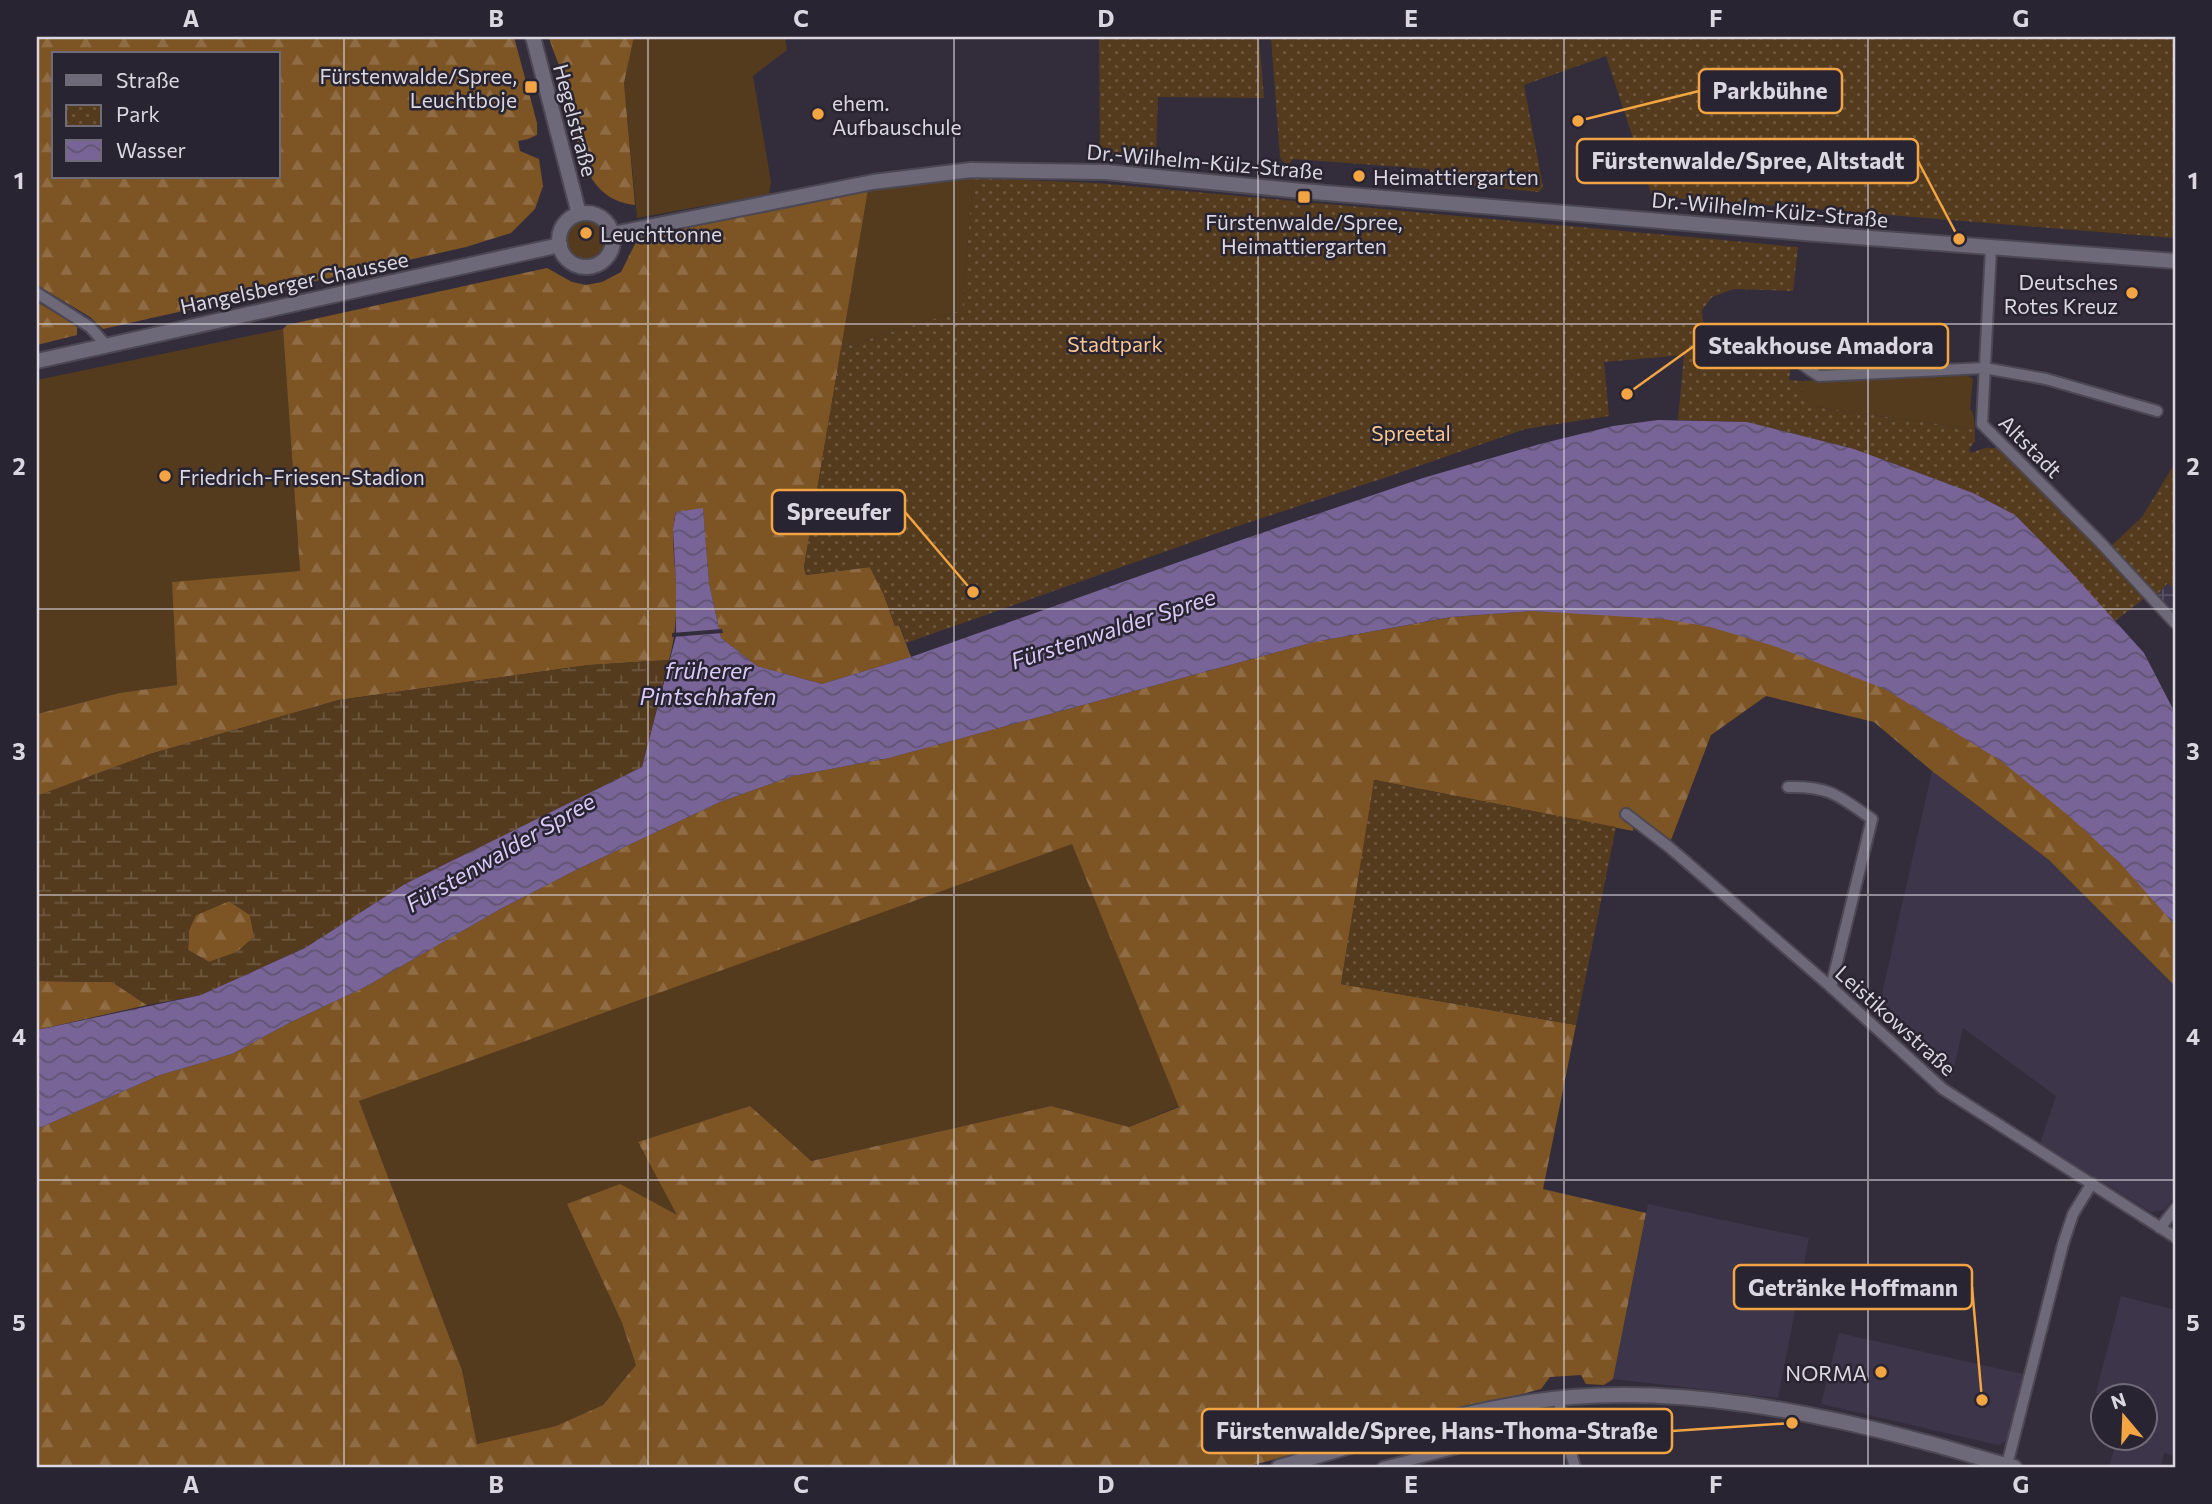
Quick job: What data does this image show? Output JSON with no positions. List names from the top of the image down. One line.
{"streets":{"main road":["Hegelstraße","Dr.-Wilhelm-Külz-Straße","Hangelsberger Chaussee"],"street":["Altstadt","Leistikowstraße"]},"crossings":[["Hegelstraße","Dr.-Wilhelm-Külz-Straße"],["Hegelstraße","Hangelsberger Chaussee"],["Dr.-Wilhelm-Külz-Straße","Hangelsberger Chaussee"],["Dr.-Wilhelm-Külz-Straße","Altstadt"]],"water":["Fürstenwalder Spree","früherer Pintschhafen"],"parks":["Stadtpark","Spreetal"],"places":{"transit":["Fürstenwalde/Spree, Leuchtboje","Fürstenwalde/Spree, Heimattiergarten"],"other":["ehem. Aufbauschule","Parkbühne","Heimattiergarten","Leuchttonne","Fürstenwalde/Spree, Altstadt","Deutsches Rotes Kreuz","Steakhouse Amadora","Friedrich-Friesen-Stadion","Spreeufer","NORMA","Getränke Hoffmann","Fürstenwalde/Spree, Hans-Thoma-Straße"]},"legend":["Straße","Park","Wasser"],"north":"top","grid":{"columns":["A","B","C","D","E","F","G"],"rows":["1","2","3","4","5"]}}
